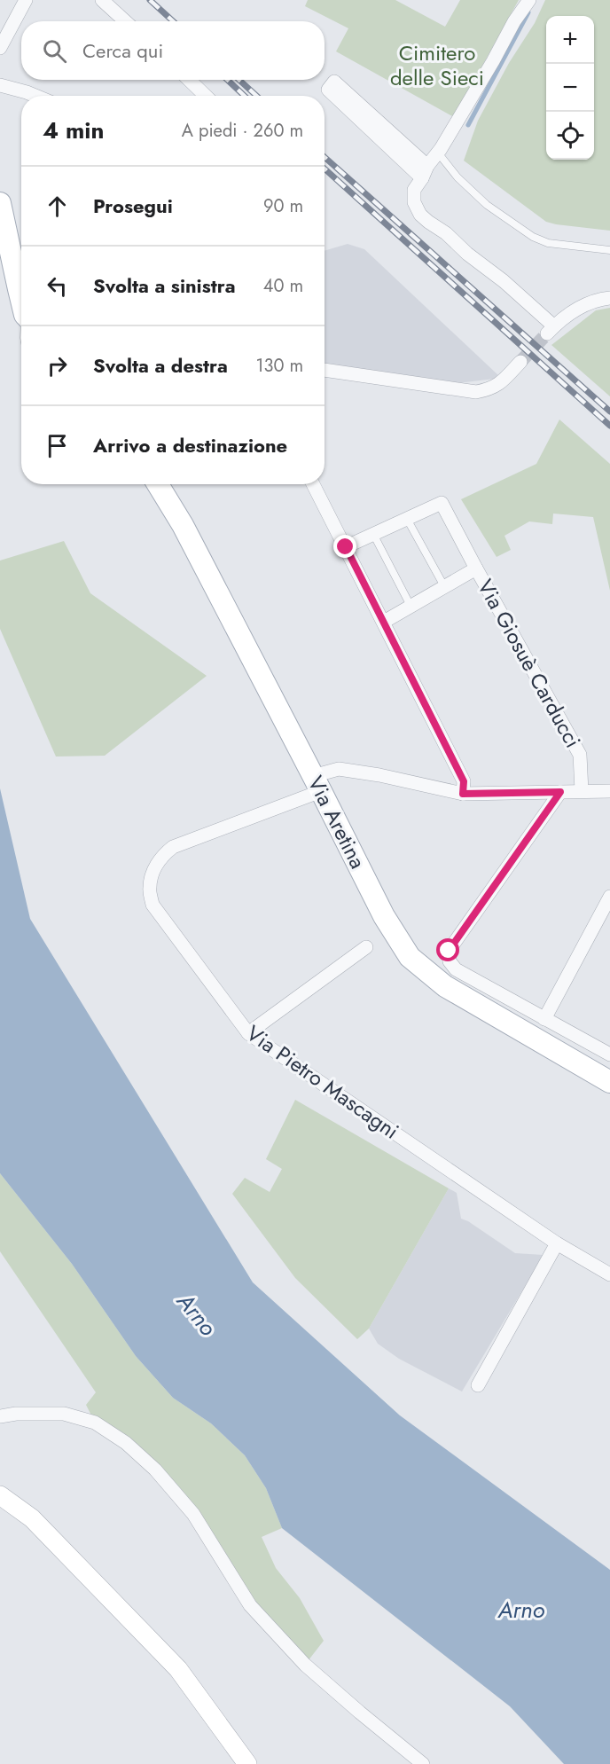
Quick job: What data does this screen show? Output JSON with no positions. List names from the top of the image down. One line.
{"streets":{"main road":["Via Aretina"],"street":["Via Giosuè Carducci","Via Pietro Mascagni"]},"crossings":[["Via Giosuè Carducci","Via Pietro Mascagni"],["Via Aretina","Via Pietro Mascagni"]],"water":["Arno"],"parks":["Cimitero delle Sieci"],"page":{"map_buttons":["+","−"],"search":"Cerca qui","heading":["4 min","A piedi · 260 m"],"list":[["Prosegui","90 m"],["Svolta a sinistra","40 m"],["Svolta a destra","130 m"],"Arrivo a destinazione"]}}
